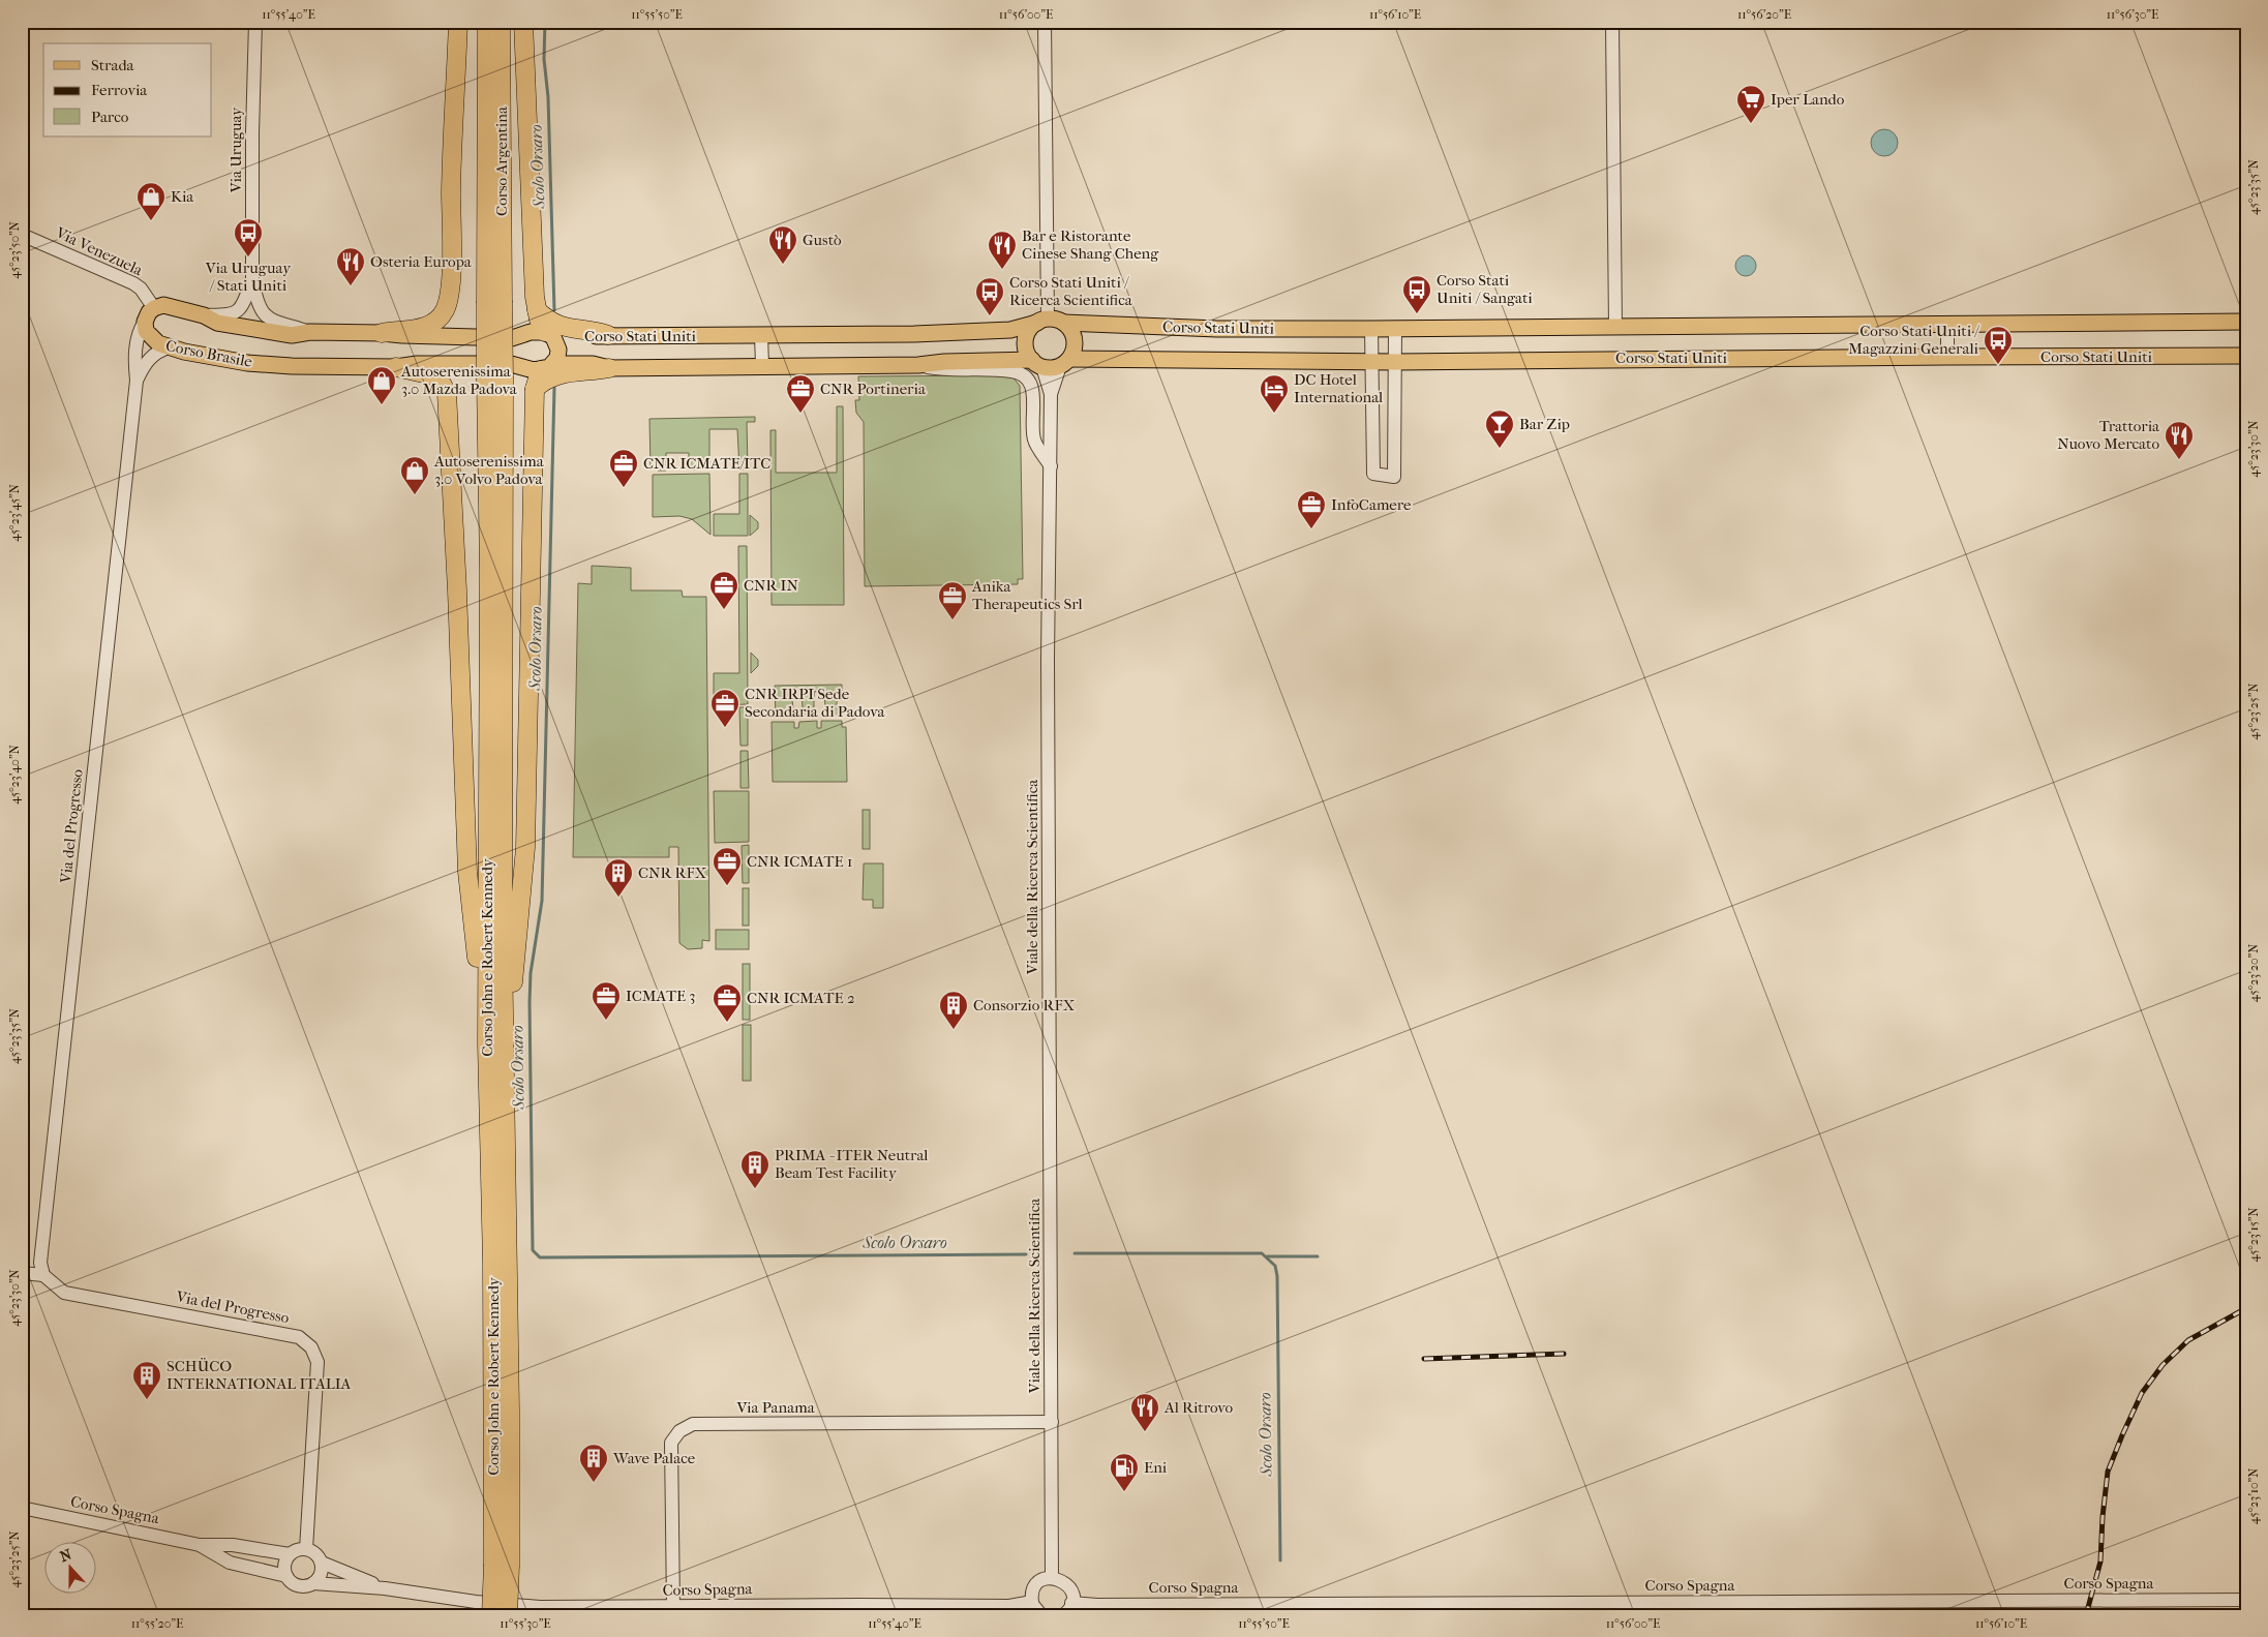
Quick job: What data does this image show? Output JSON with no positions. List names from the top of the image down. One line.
{"streets":{"highway":["Corso Argentina","Corso John e Robert Kennedy"],"main road":["Corso Stati Uniti","Corso Brasile"],"street":["Via Uruguay","Via Venezuela","Via del Progresso","Viale della Ricerca Scientifica","Via Panama","Corso Spagna"]},"crossings":[["Via Uruguay","Corso Brasile"],["Corso Argentina","Corso John e Robert Kennedy"],["Via Venezuela","Corso Brasile"],["Corso Stati Uniti","Corso Brasile"],["Corso Stati Uniti","Viale della Ricerca Scientifica"],["Corso Stati Uniti","Corso John e Robert Kennedy"],["Corso Brasile","Via del Progresso"],["Corso Brasile","Corso John e Robert Kennedy"],["Via del Progresso","Corso Spagna"],["Viale della Ricerca Scientifica","Via Panama"],["Via Panama","Corso Spagna"]],"water":["Scolo Orsaro"],"places":{"supermarket":["Iper Lando"],"shop":["Kia","Autoserenissima 3.0 Mazda Padova","Autoserenissima 3.0 Volvo Padova"],"bus stop":["Via Uruguay / Stati Uniti","Corso Stati Uniti / Sangati","Corso Stati Uniti / Ricerca Scientifica","Corso Stati Uniti / Magazzini Generali"],"restaurant":["Gustò","Bar e Ristorante Cinese Shang Cheng","Osteria Europa","Trattoria Nuovo Mercato","Al Ritrovo"],"office":["CNR Portineria","CNR ICMATE/ITC","InfoCamere","CNR IN","Anika Therapeutics Srl","CNR IRPI Sede Secondaria di Padova","CNR ICMATE 1","ICMATE 3","CNR ICMATE 2"],"hotel":["DC Hotel International"],"bar":["Bar Zip"],"building":["CNR RFX","Consorzio RFX","PRIMA - ITER Neutral Beam Test Facility","SCHÜCO INTERNATIONAL ITALIA","Wave Palace"],"fuel station":["Eni"]},"legend":["Strada","Ferrovia","Parco"],"north":"top","coordinates":["11°55'40\"E","11°55'50\"E","11°56'00\"E","11°56'10\"E","11°56'20\"E","11°56'30\"E","45°23'35\"N","45°23'50\"N","45°23'30\"N","45°23'45\"N","45°23'25\"N","45°23'40\"N","45°23'20\"N","45°23'15\"N","45°23'10\"N","11°55'20\"E","11°55'30\"E"]}
